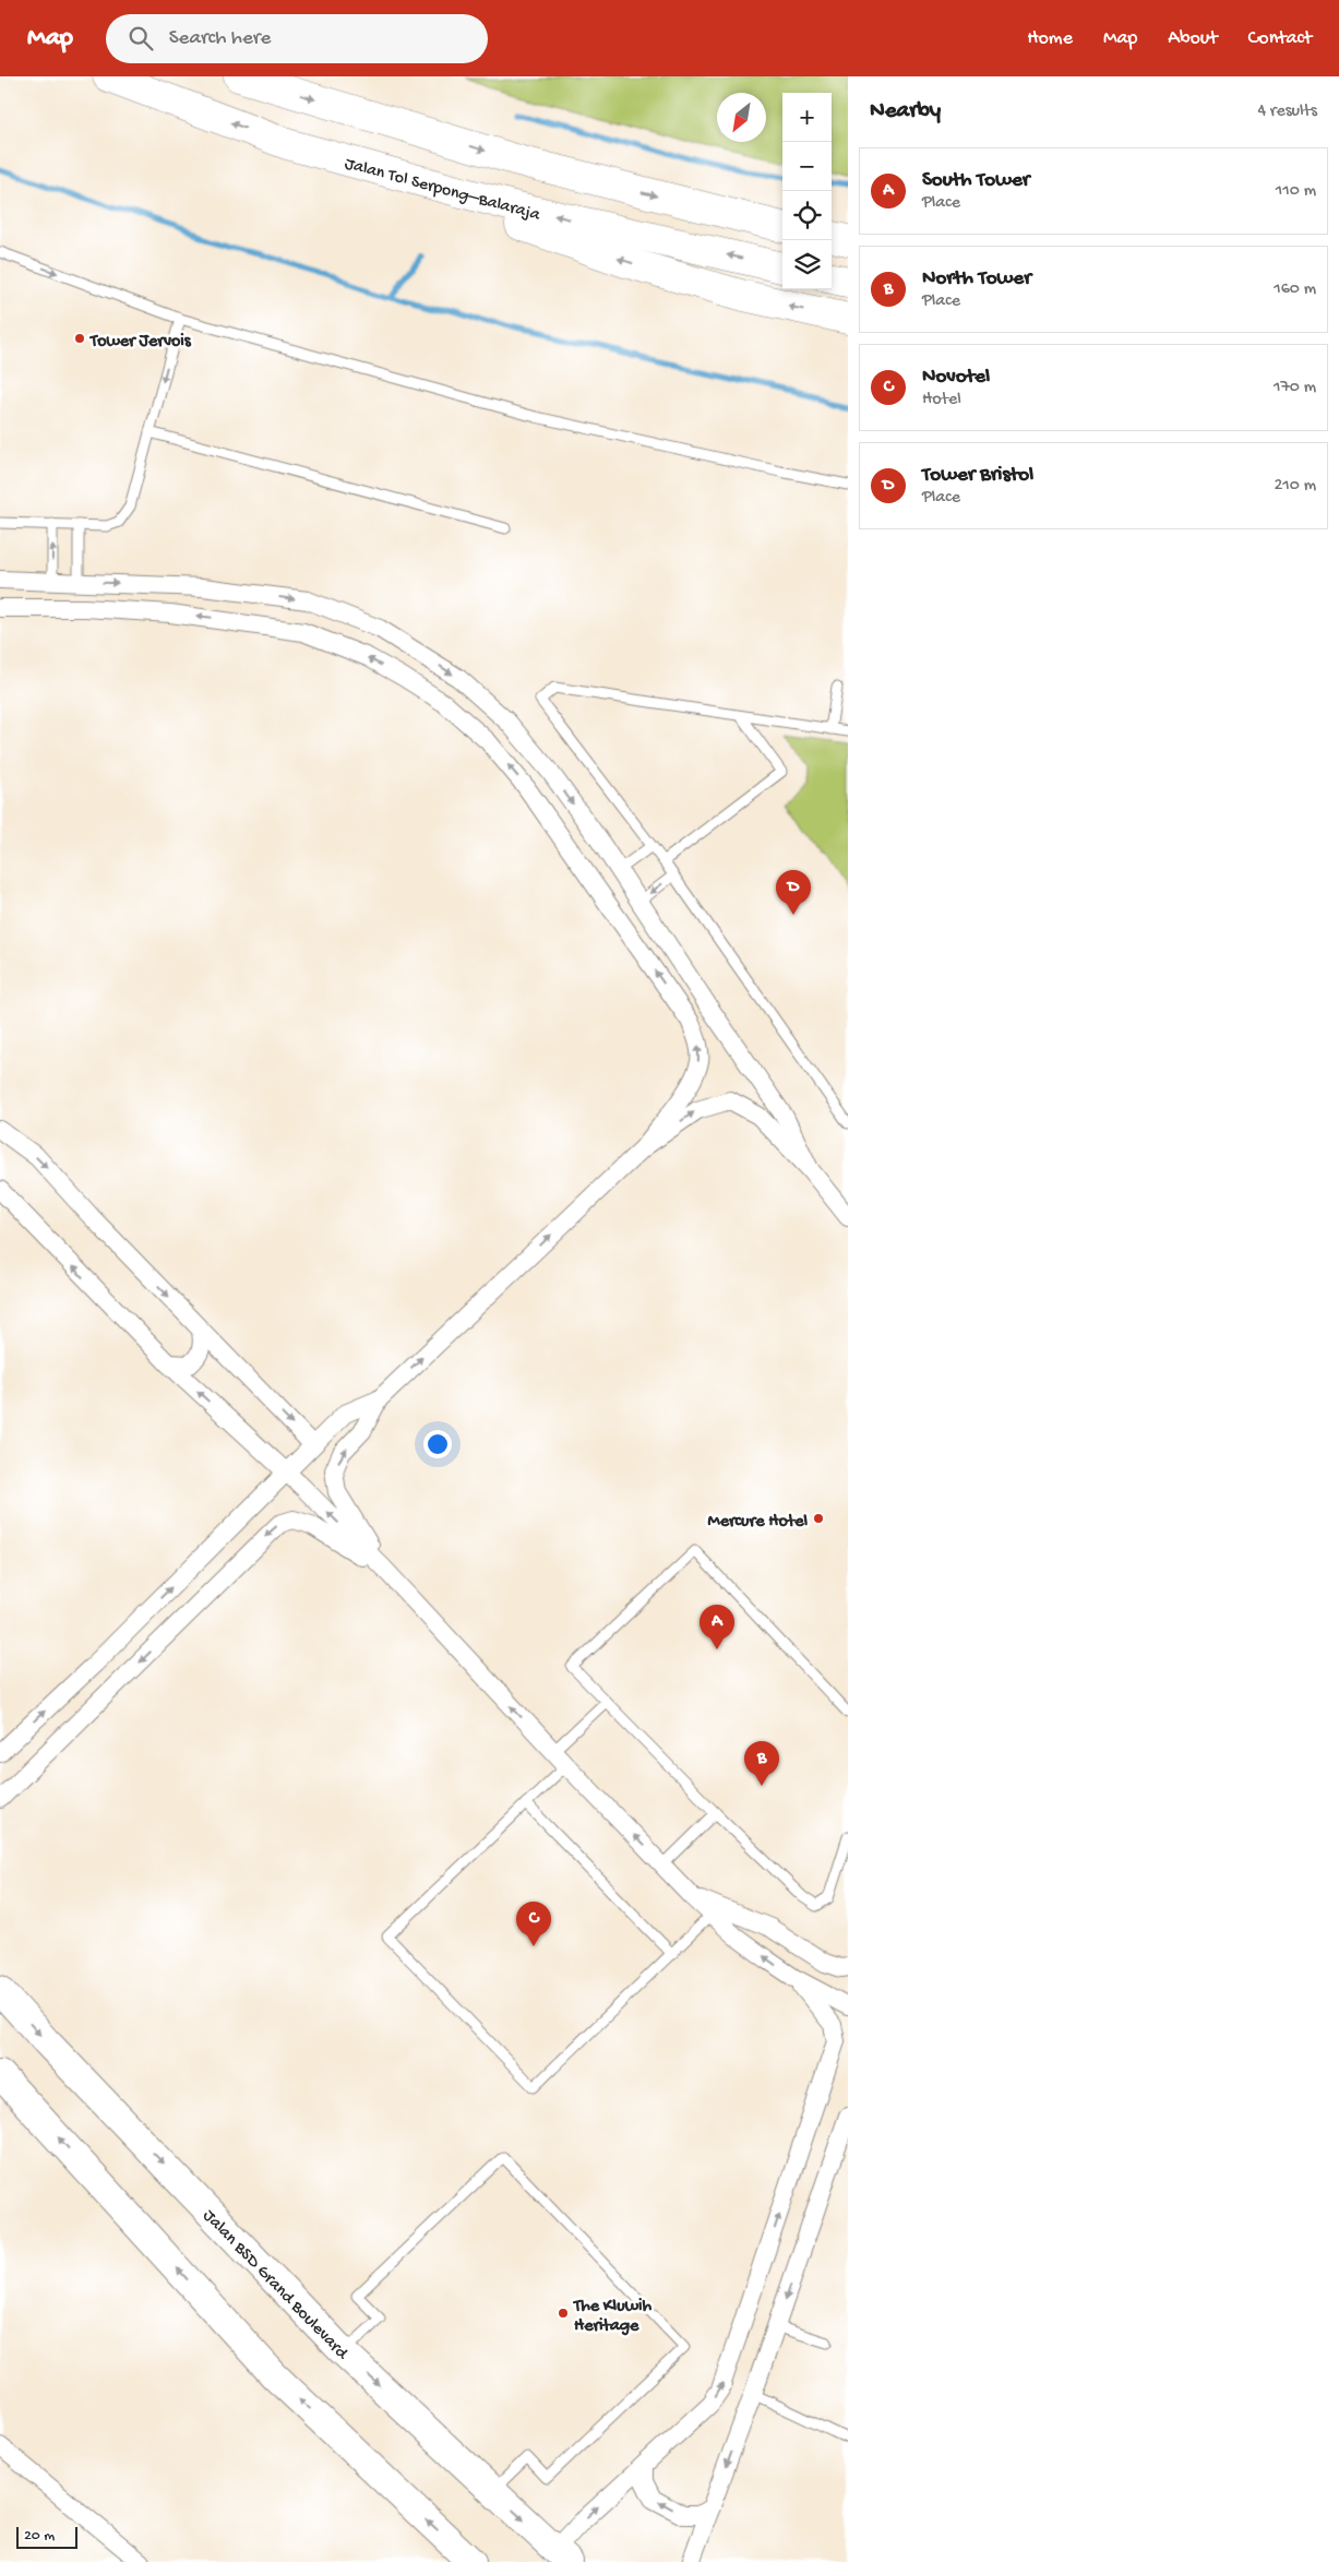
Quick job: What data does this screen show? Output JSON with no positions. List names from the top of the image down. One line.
{"streets":{"highway":["Jalan Tol Serpong–Balaraja"],"main road":["Jalan BSD Grand Boulevard"]},"places":["Tower Jervois","Mercure Hotel","The Kluwih Heritage"],"scale_bar":"20 m","north":"bottom left","page":{"header":"Map","search":"Search here","nav":["Home","Map","About","Contact"],"heading":["Nearby","4 results"],"map_buttons":["+","−"],"list":[{"mark":"A","name":"South Tower","note":"Place","value":"110 m"},{"mark":"B","name":"North Tower","note":"Place","value":"160 m"},{"mark":"C","name":"Novotel","note":"Hotel","value":"170 m"},{"mark":"D","name":"Tower Bristol","note":"Place","value":"210 m"}],"pins":["D","A","B","C"],"scale":"20 m"}}
